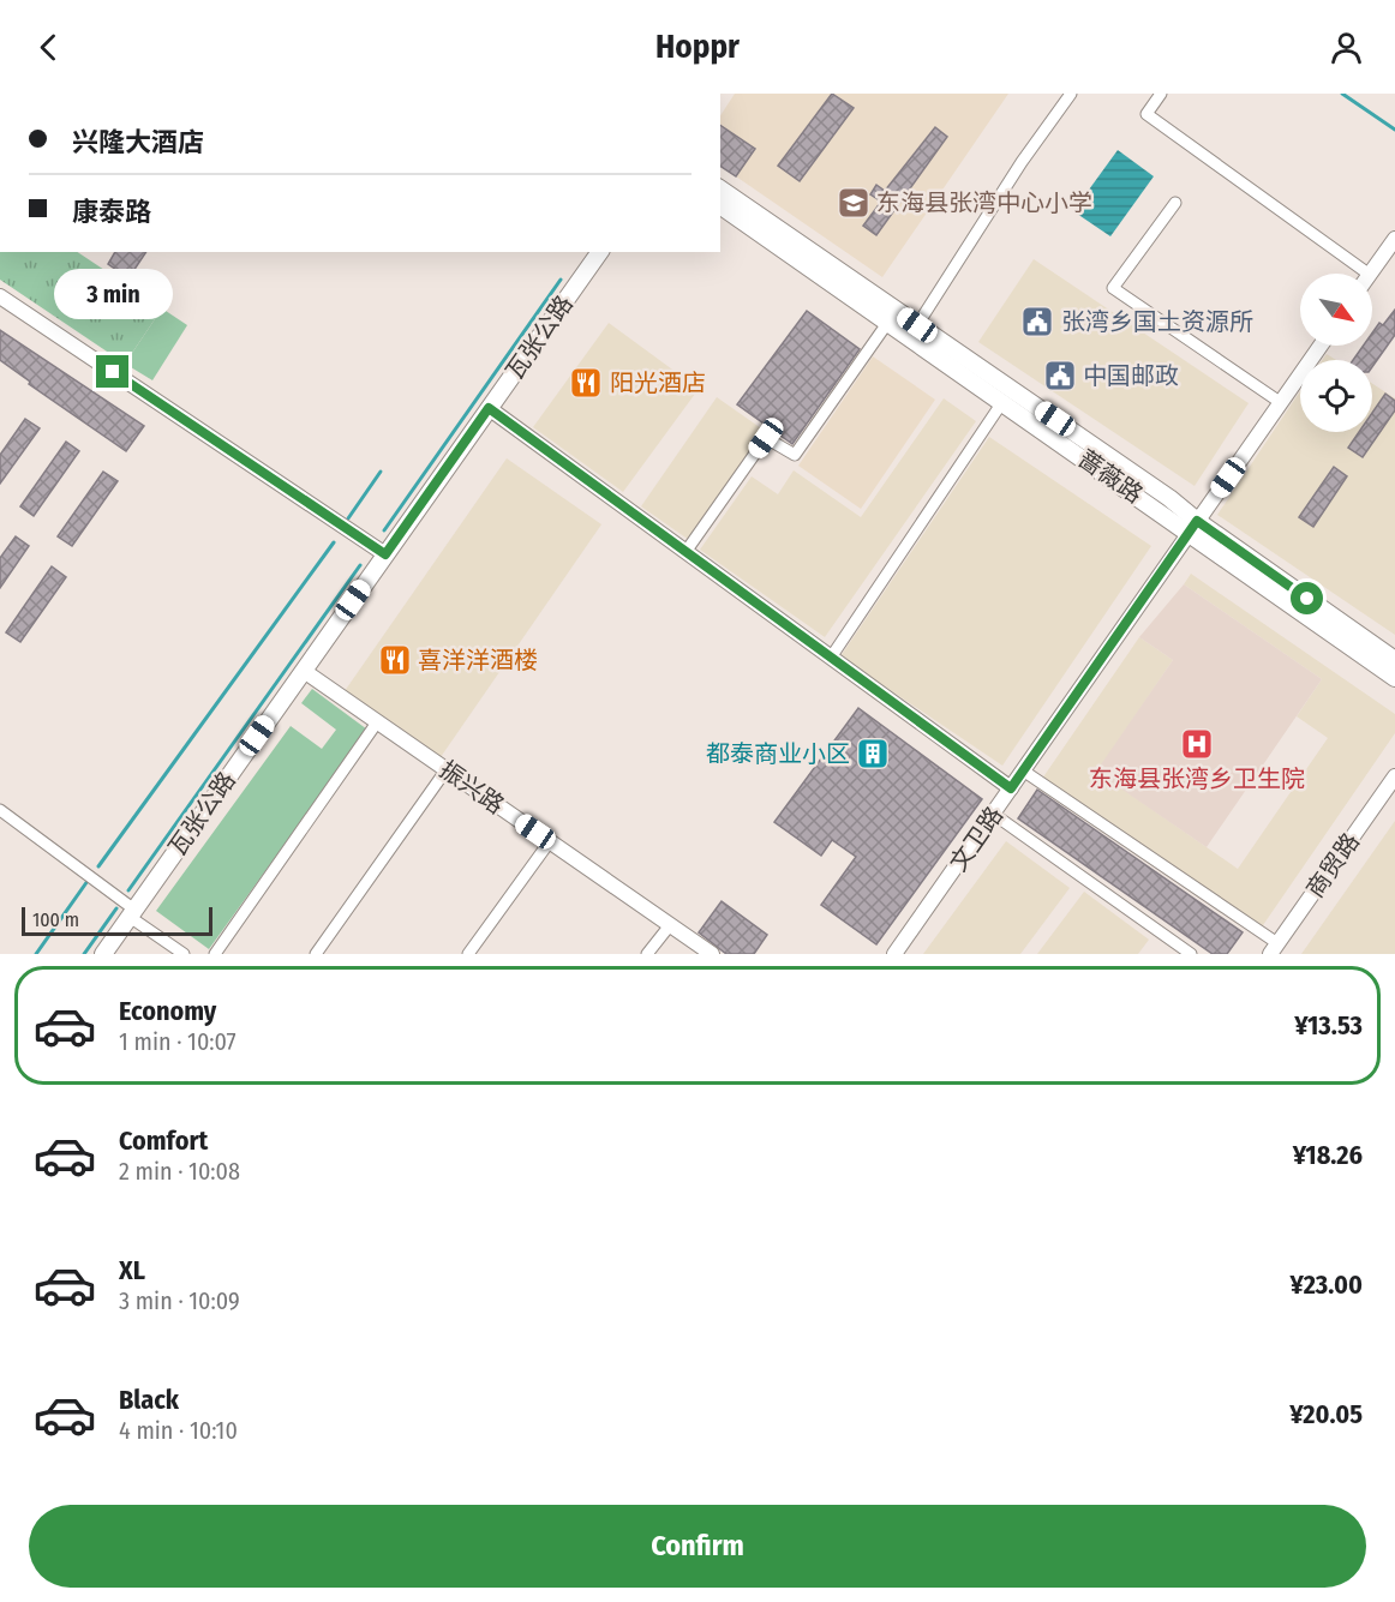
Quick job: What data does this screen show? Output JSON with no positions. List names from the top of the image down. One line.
{"streets":{"main road":["瓦张公路","蔷薇路"],"street":["振兴路","文卫路","商贸路"]},"crossings":[["瓦张公路","振兴路"],["蔷薇路","文卫路"]],"places":{"school or university":["东海县张湾中心小学"],"public building":["张湾乡国土资源所","中国邮政"],"restaurant":["阳光酒店","喜洋洋酒楼"],"hospital":["东海县张湾乡卫生院"],"building":["都泰商业小区"]},"scale_bar":"100 m","north":"bottom right","page":{"header":"Hoppr","banner":["兴隆大酒店","康泰路"],"bubble":"3 min","scale":"100 m","list":[{"name":"Economy","note":"1 min · 10:07","value":"¥13.53"},{"name":"Comfort","note":"2 min · 10:08","value":"¥18.26"},{"name":"XL","note":"3 min · 10:09","value":"¥23.00"},{"name":"Black","note":"4 min · 10:10","value":"¥20.05"}],"buttons":"Confirm"}}
